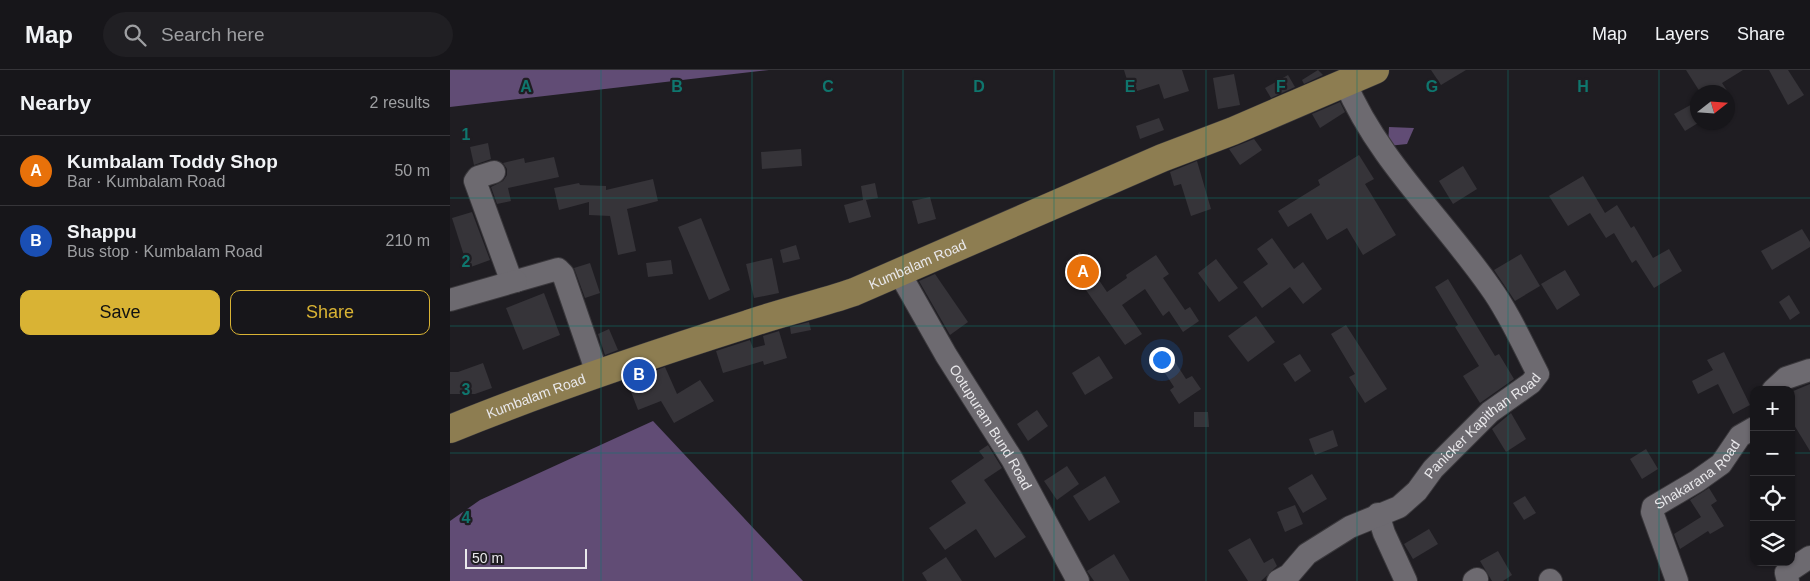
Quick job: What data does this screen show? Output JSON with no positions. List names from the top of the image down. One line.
{"streets":{"main road":["Kumbalam Road"],"street":["Panicker Kapithan Road","Ootupuram Bund Road","Shakarana Road"]},"crossings":[["Kumbalam Road","Panicker Kapithan Road"],["Kumbalam Road","Ootupuram Bund Road"]],"scale_bar":"50 m","north":"right","page":{"header":"Map","search":"Search here","nav":["Map","Layers","Share"],"heading":["Nearby","2 results"],"list":[{"mark":"A","name":"Kumbalam Toddy Shop","note":"Bar · Kumbalam Road","value":"50 m"},{"mark":"B","name":"Shappu","note":"Bus stop · Kumbalam Road","value":"210 m"}],"pins":["A","B"],"buttons":["Save","Share"],"map_buttons":["+","−"],"scale":"50 m"},"grid":{"columns":["A","B","C","D","E","F","G","H"],"rows":["1","2","3","4"]}}
